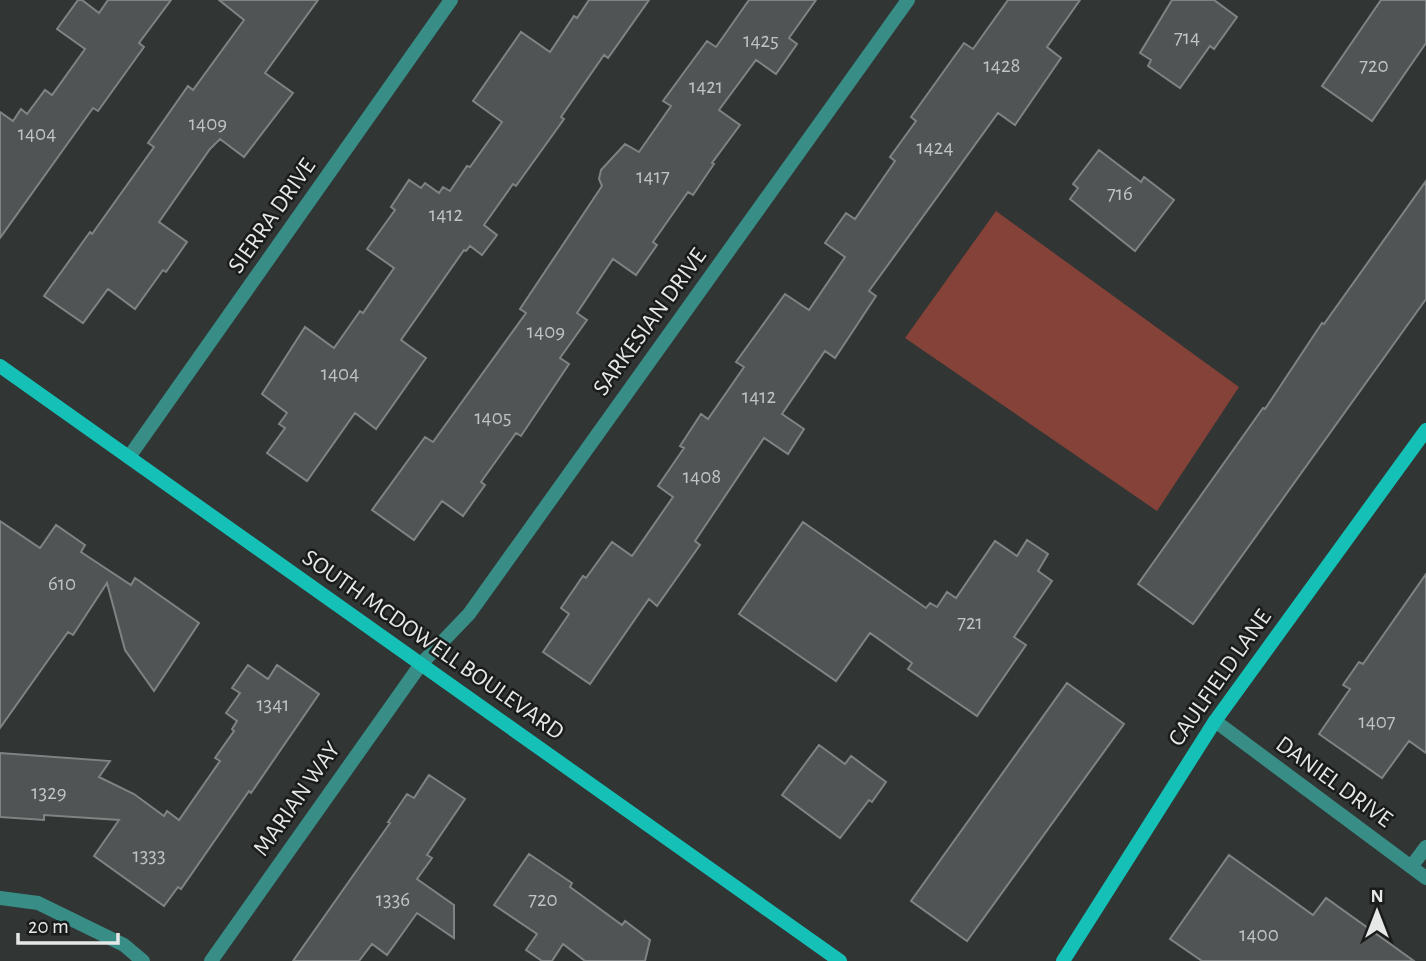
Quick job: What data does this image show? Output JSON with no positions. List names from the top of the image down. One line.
{"streets":{"main road":["SOUTH MCDOWELL BOULEVARD","CAULFIELD LANE"],"street":["SIERRA DRIVE","SARKESIAN DRIVE","DANIEL DRIVE","MARIAN WAY"]},"crossings":[["SIERRA DRIVE","SOUTH MCDOWELL BOULEVARD"],["SARKESIAN DRIVE","SOUTH MCDOWELL BOULEVARD"],["SARKESIAN DRIVE","MARIAN WAY"],["SOUTH MCDOWELL BOULEVARD","MARIAN WAY"],["CAULFIELD LANE","DANIEL DRIVE"]],"house_numbers":["714","1425","1428","720","1421","1409","1404","1424","1417","716","1412","1409","1404","1412","1405","1408","610","721","1341","1407","1329","1333","1336","720","1400"],"scale_bar":"20 m","north":"top"}
